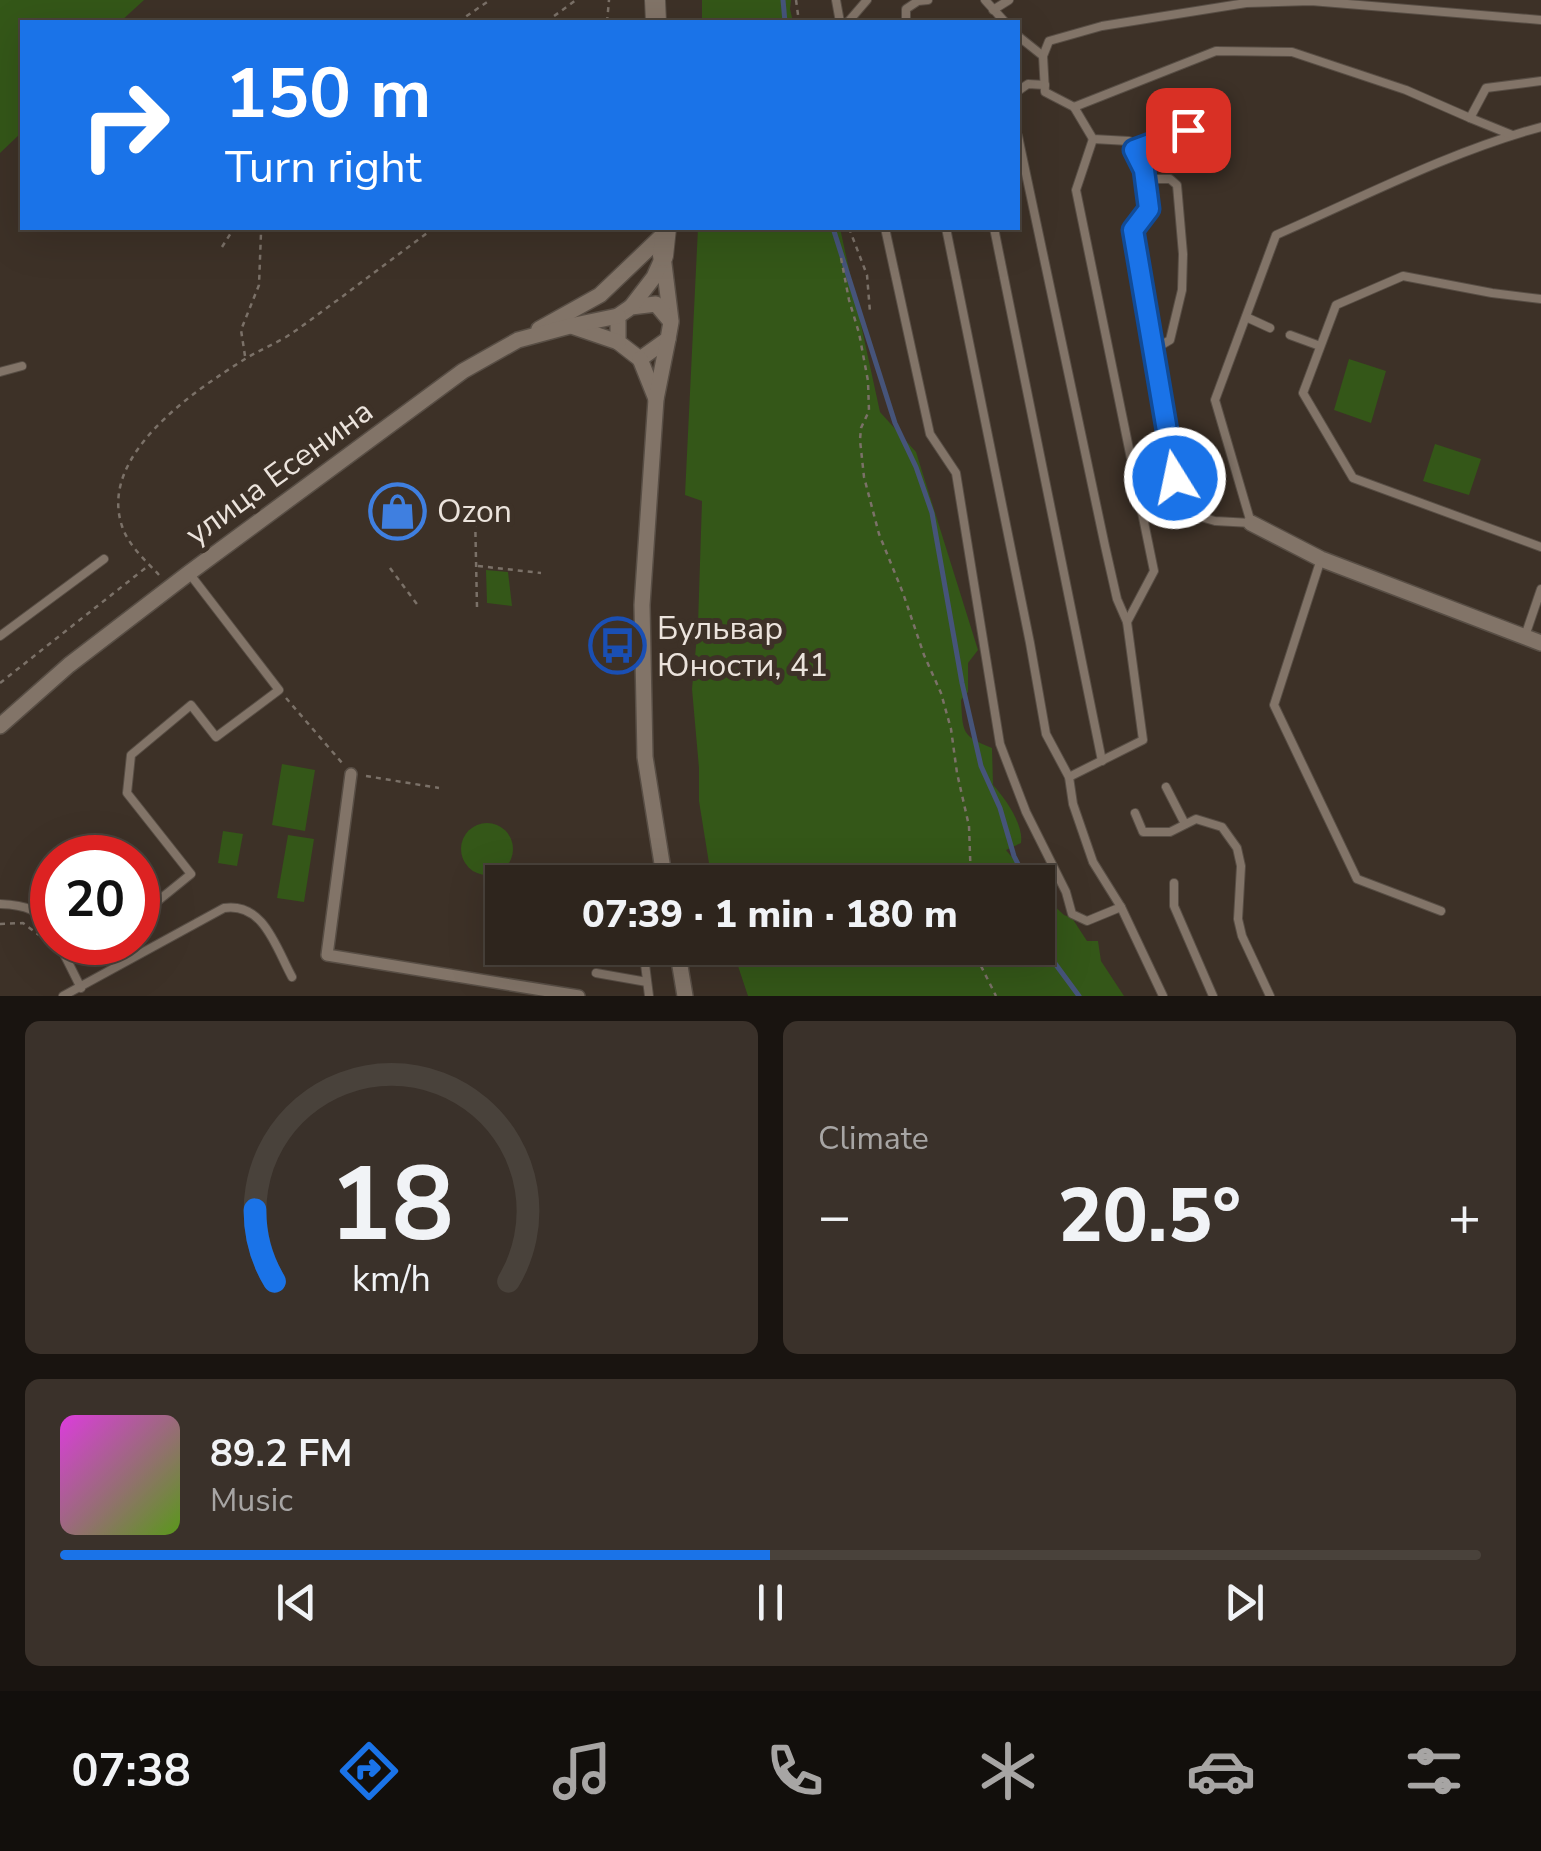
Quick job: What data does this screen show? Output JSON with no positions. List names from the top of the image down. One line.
{"streets":{"street":["улица Есенина"]},"places":{"shop":["Ozon"],"bus stop":["Бульвар Юности, 41"]},"page":{"turn":["150 m","Turn right"],"limit":"20","trip":"07:39 · 1 min · 180 m","tile":"Climate","heat":["−","20.5°","+"],"song":["89.2 FM","Music"],"tabs":"07:38","gauge":["18","km/h"]}}
